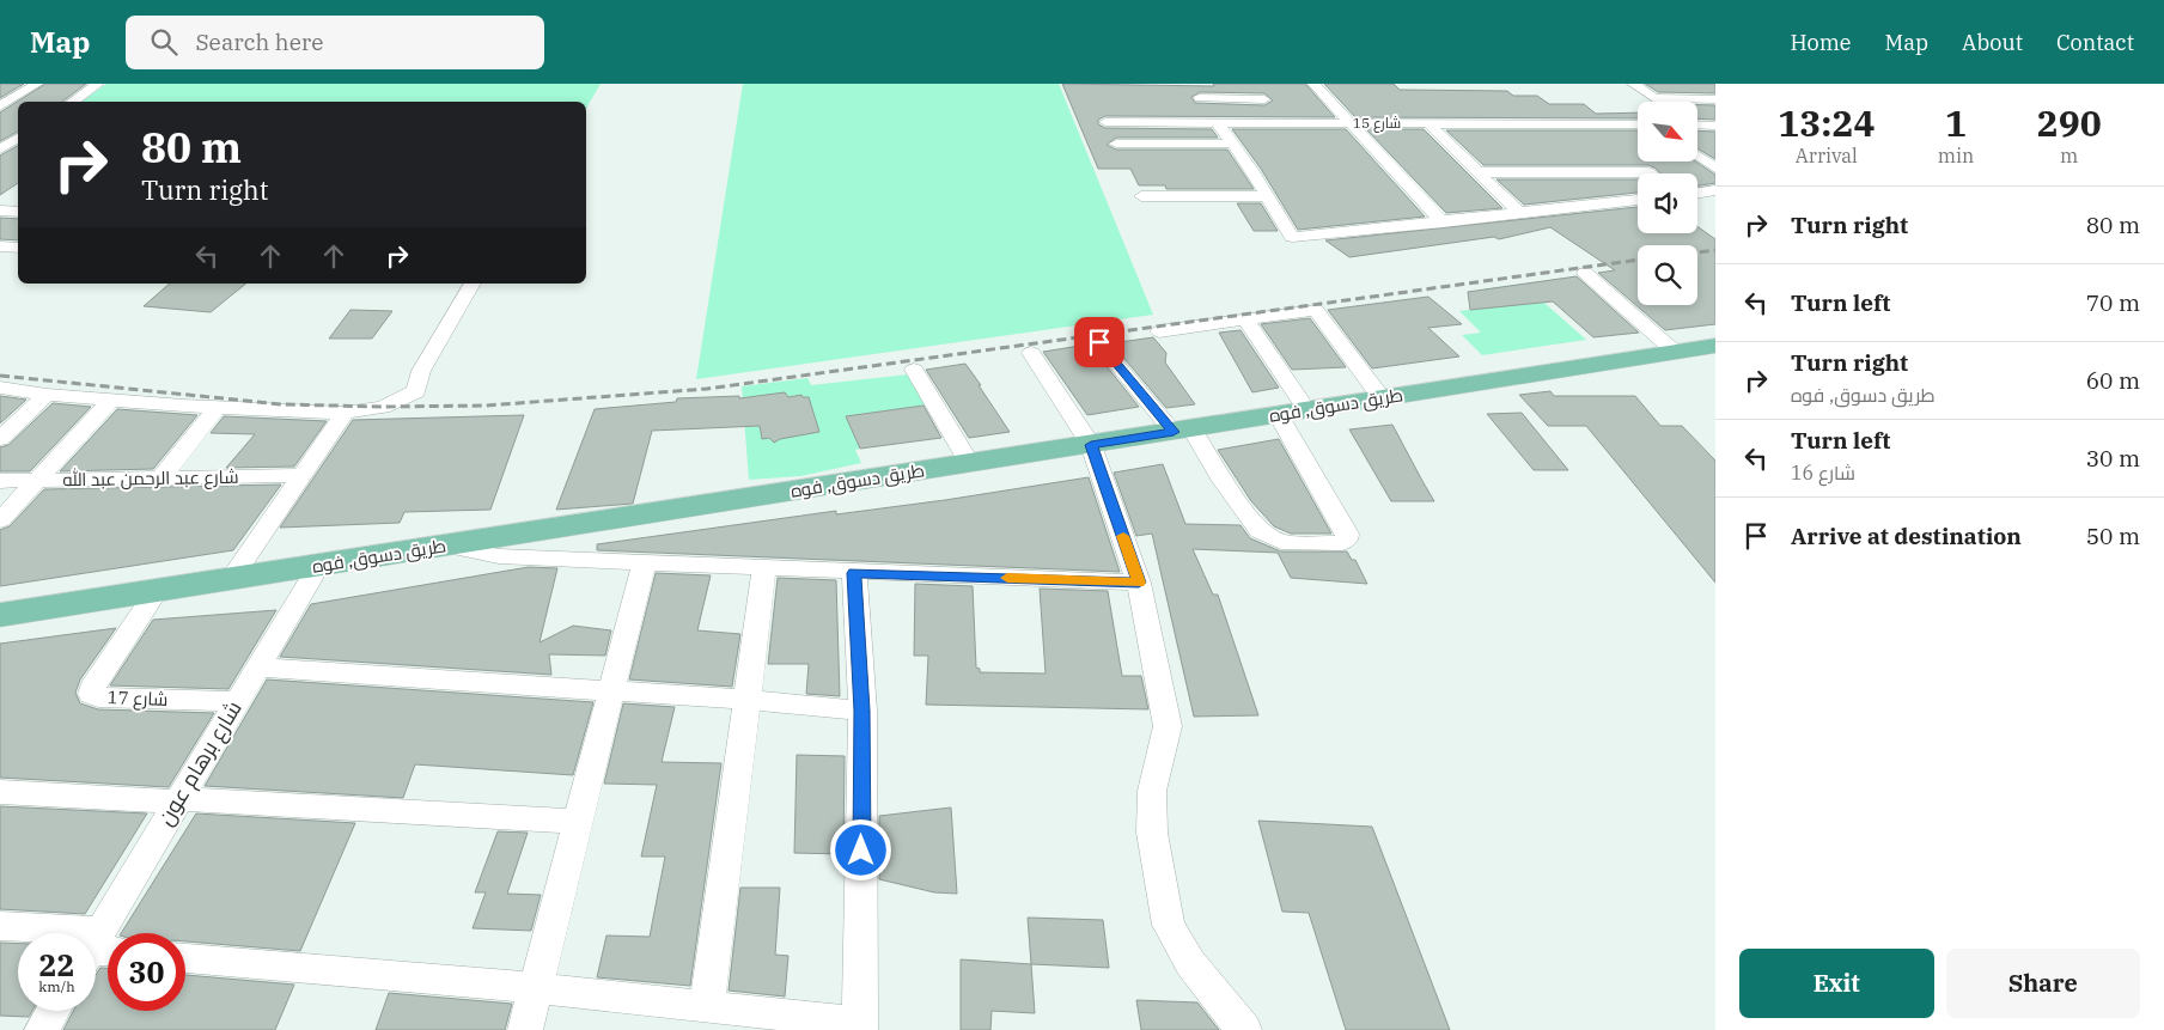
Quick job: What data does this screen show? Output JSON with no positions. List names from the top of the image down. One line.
{"streets":{"main road":["طريق دسوق, فوه"],"street":["شارع 15","شارع عبد الرحمن عبد الله","شارع 17","شارع برهام عون"]},"crossings":[["طريق دسوق, فوه","شارع 17"],["طريق دسوق, فوه","شارع برهام عون"],["شارع 17","شارع برهام عون"]],"north":"bottom right","page":{"header":"Map","search":"Search here","nav":["Home","Map","About","Contact"],"eta":["13:24","Arrival","1","min","290","m"],"turn":["80 m","Turn right"],"list":[{"name":"Turn right","value":"80 m"},{"name":"Turn left","value":"70 m"},{"name":"Turn right","note":"طريق دسوق, فوه","value":"60 m"},{"name":"Turn left","note":"شارع 16","value":"30 m"},{"name":"Arrive at destination","value":"50 m"}],"speed":"22 km/h","limit":"30","buttons":["Exit","Share"]}}
